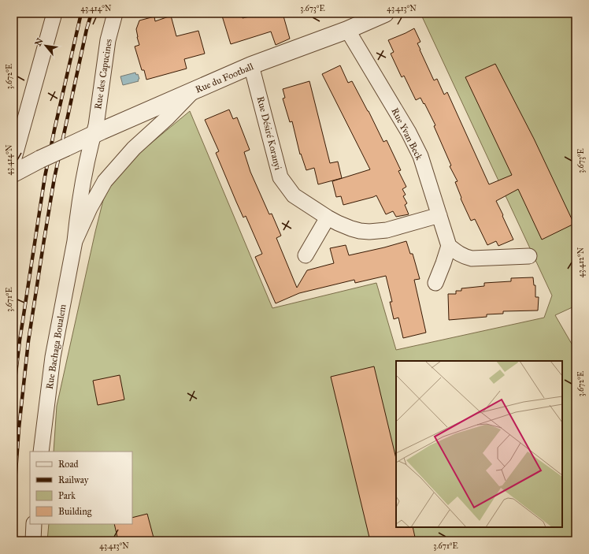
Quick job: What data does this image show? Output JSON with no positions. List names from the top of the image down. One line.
{"streets":{"street":["Rue des Capucines","Rue du Football","Rue Désiré Koranyi","Rue Yvan Beck","Rue Bachaga Boualem"]},"crossings":[["Rue des Capucines","Rue du Football"],["Rue des Capucines","Rue Bachaga Boualem"],["Rue du Football","Rue Désiré Koranyi"],["Rue du Football","Rue Yvan Beck"],["Rue du Football","Rue Bachaga Boualem"],["Rue Désiré Koranyi","Rue Yvan Beck"]],"legend":["Road","Railway","Park","Building"],"north":"top left","coordinates":["43.414°N","3.673°E","43.413°N","3.672°E","43.412°N","3.671°E"]}
